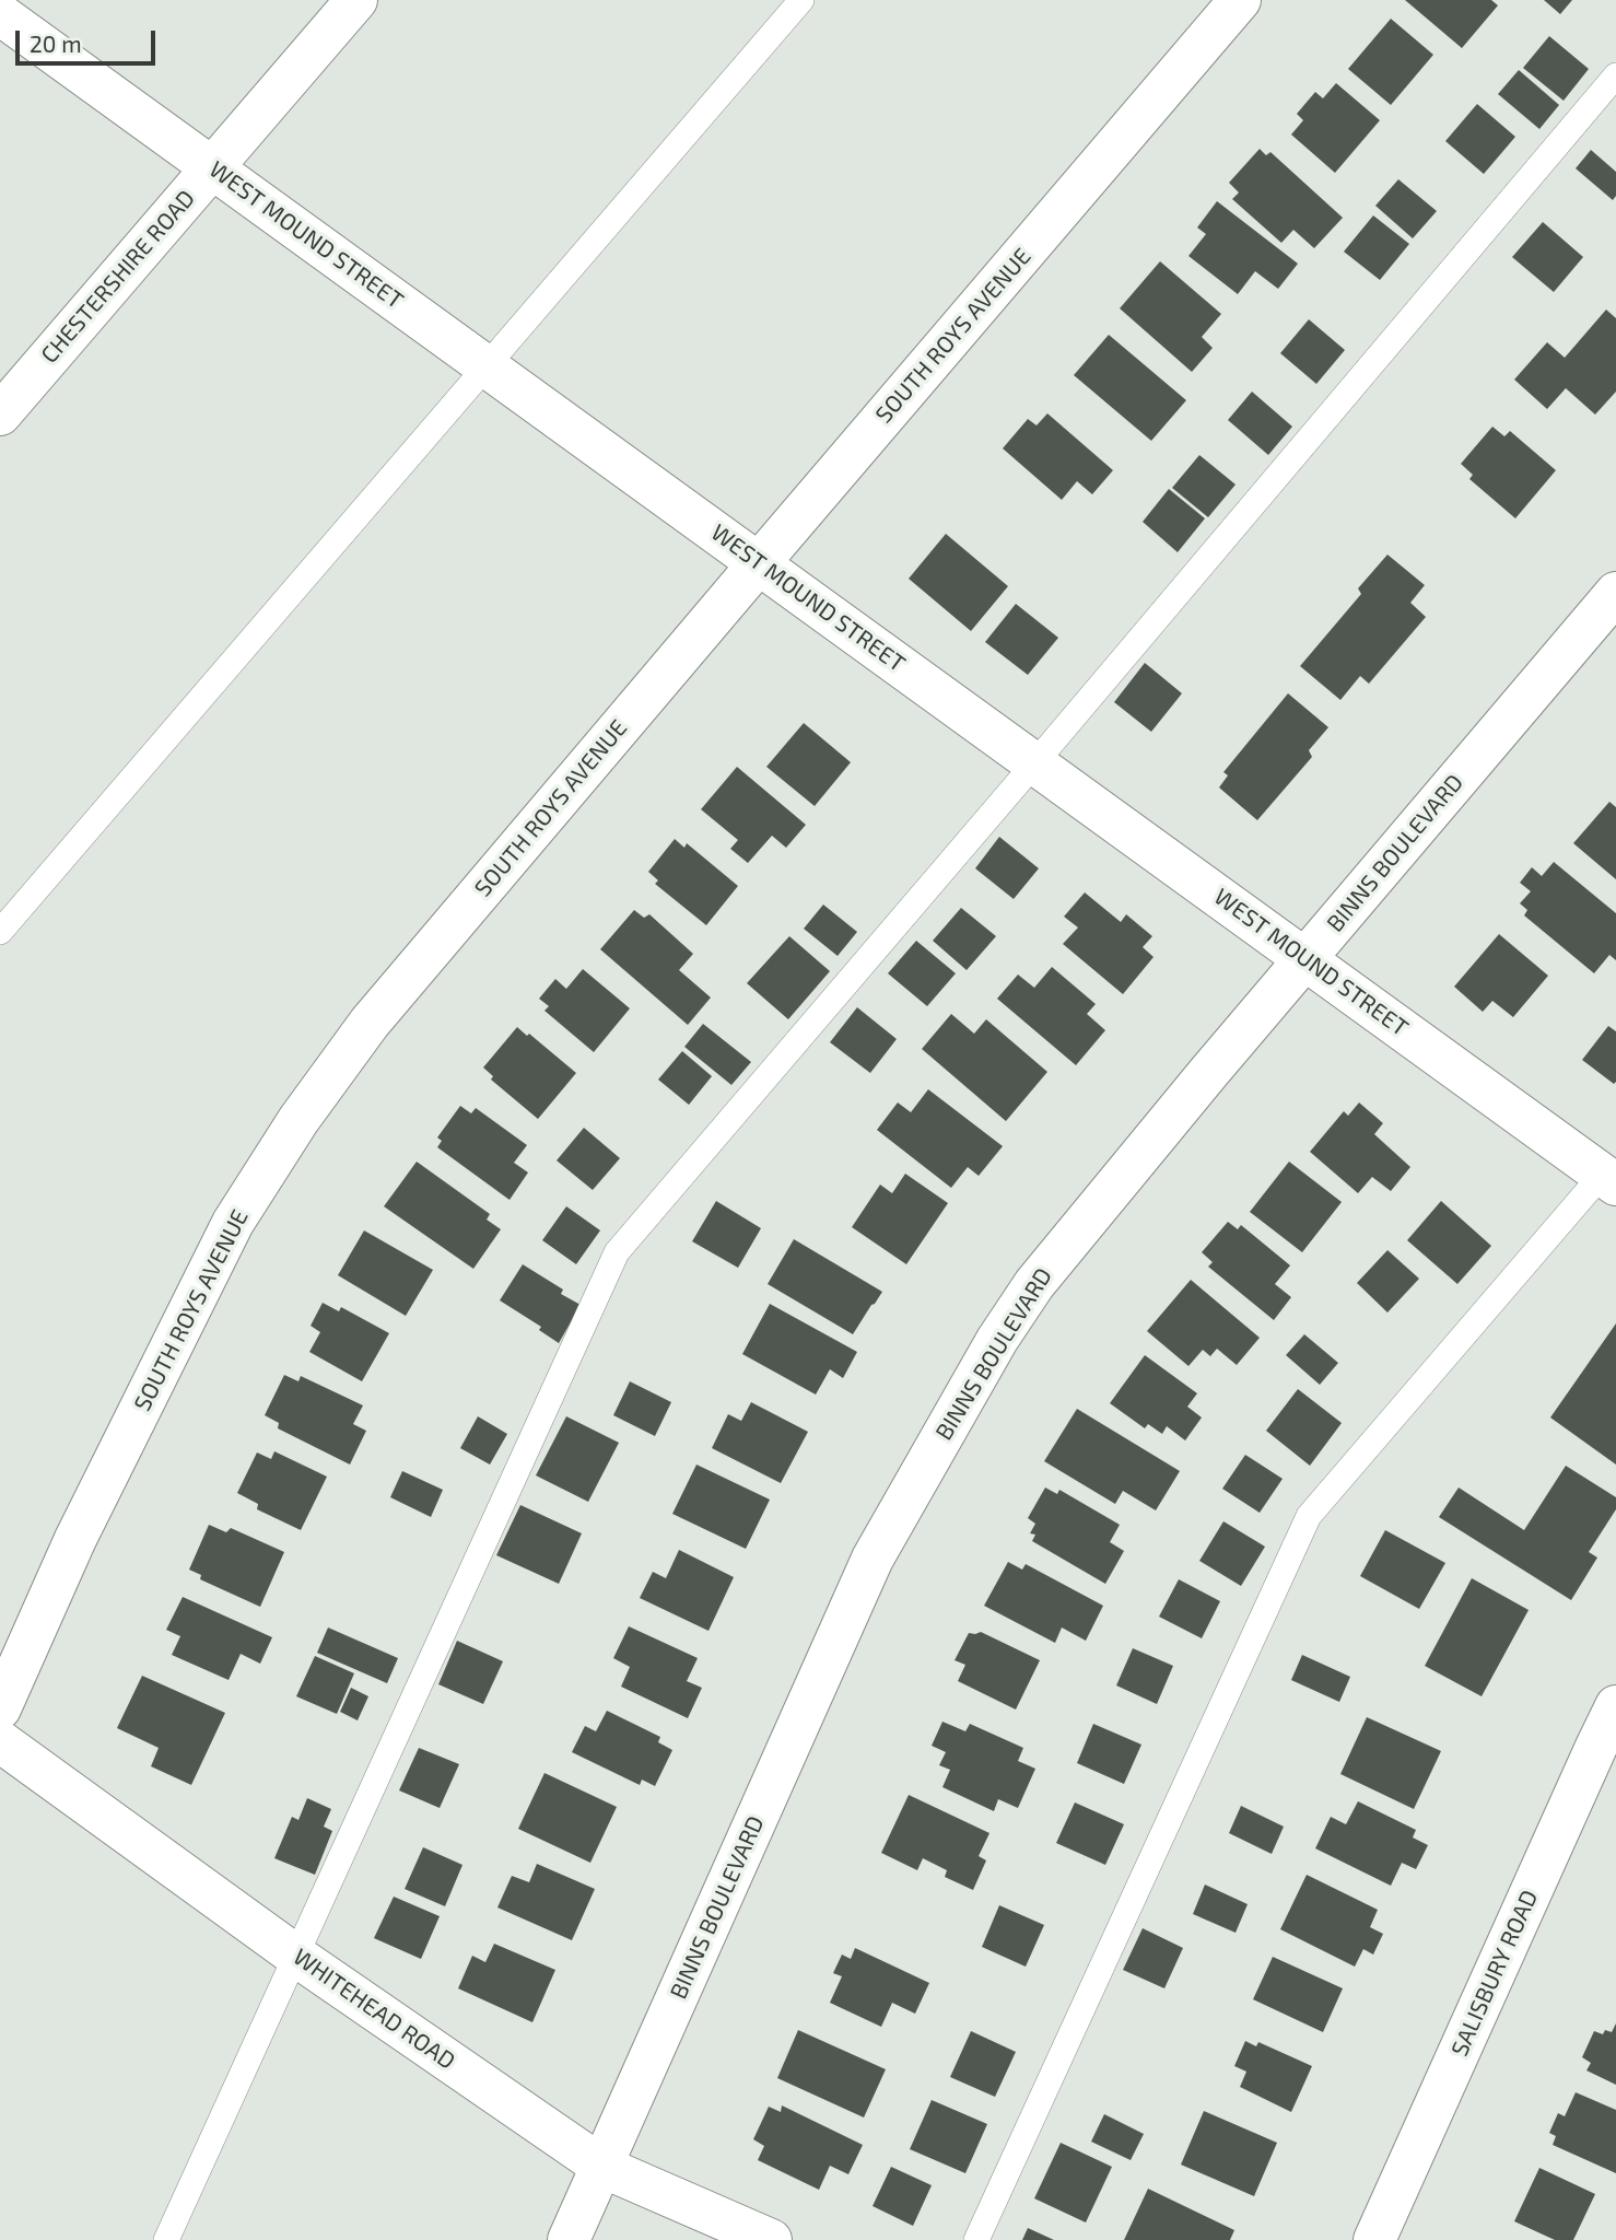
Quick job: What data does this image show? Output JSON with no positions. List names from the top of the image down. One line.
{"streets":{"street":["WEST MOUND STREET","CHESTERSHIRE ROAD","SOUTH ROYS AVENUE","BINNS BOULEVARD","SALISBURY ROAD","WHITEHEAD ROAD"]},"crossings":[["WEST MOUND STREET","CHESTERSHIRE ROAD"],["WEST MOUND STREET","SOUTH ROYS AVENUE"],["WEST MOUND STREET","BINNS BOULEVARD"],["BINNS BOULEVARD","WHITEHEAD ROAD"]],"scale_bar":"20 m"}
